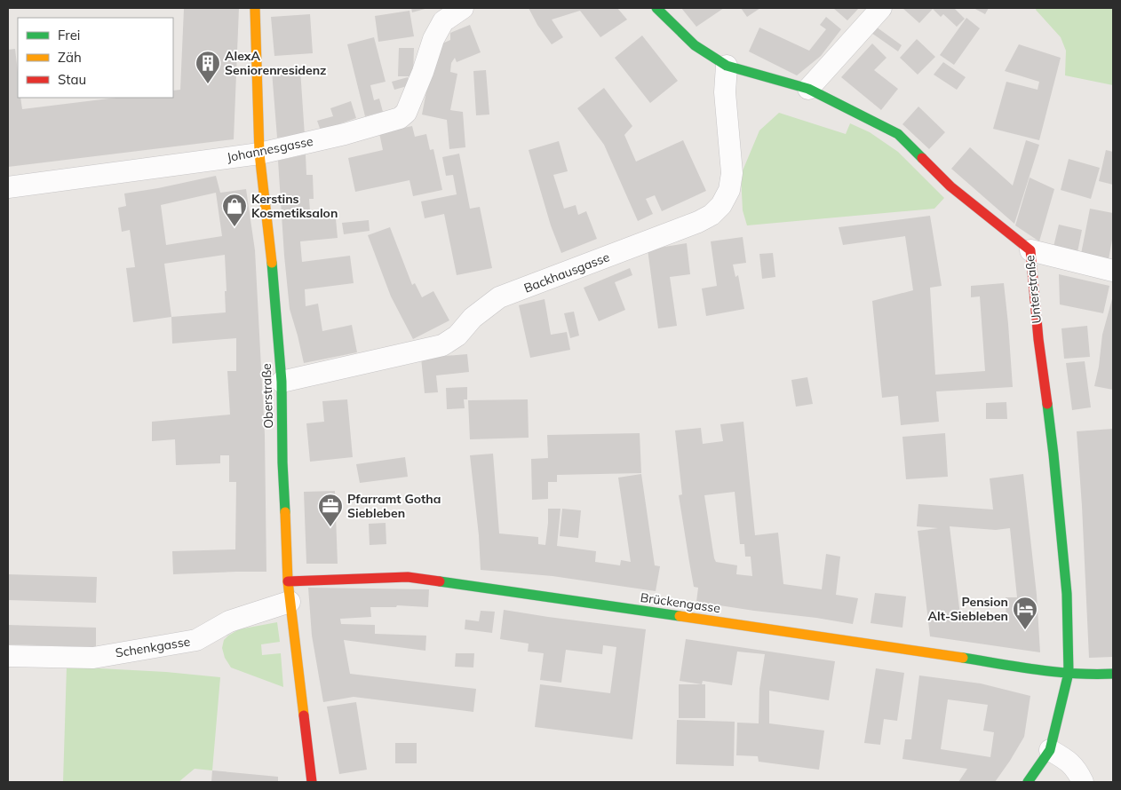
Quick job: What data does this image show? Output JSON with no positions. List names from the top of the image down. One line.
{"streets":{"street":["Johannesgasse","Backhausgasse","Unterstraße","Oberstraße","Brückengasse","Schenkgasse"]},"crossings":[["Johannesgasse","Oberstraße"],["Backhausgasse","Unterstraße"],["Backhausgasse","Oberstraße"],["Unterstraße","Brückengasse"],["Oberstraße","Brückengasse"],["Oberstraße","Schenkgasse"]],"places":{"building":["AlexA Seniorenresidenz"],"shop":["Kerstins Kosmetiksalon"],"office":["Pfarramt Gotha Siebleben"],"hotel":["Pension Alt-Siebleben"]},"legend":["Frei","Zäh","Stau"]}
